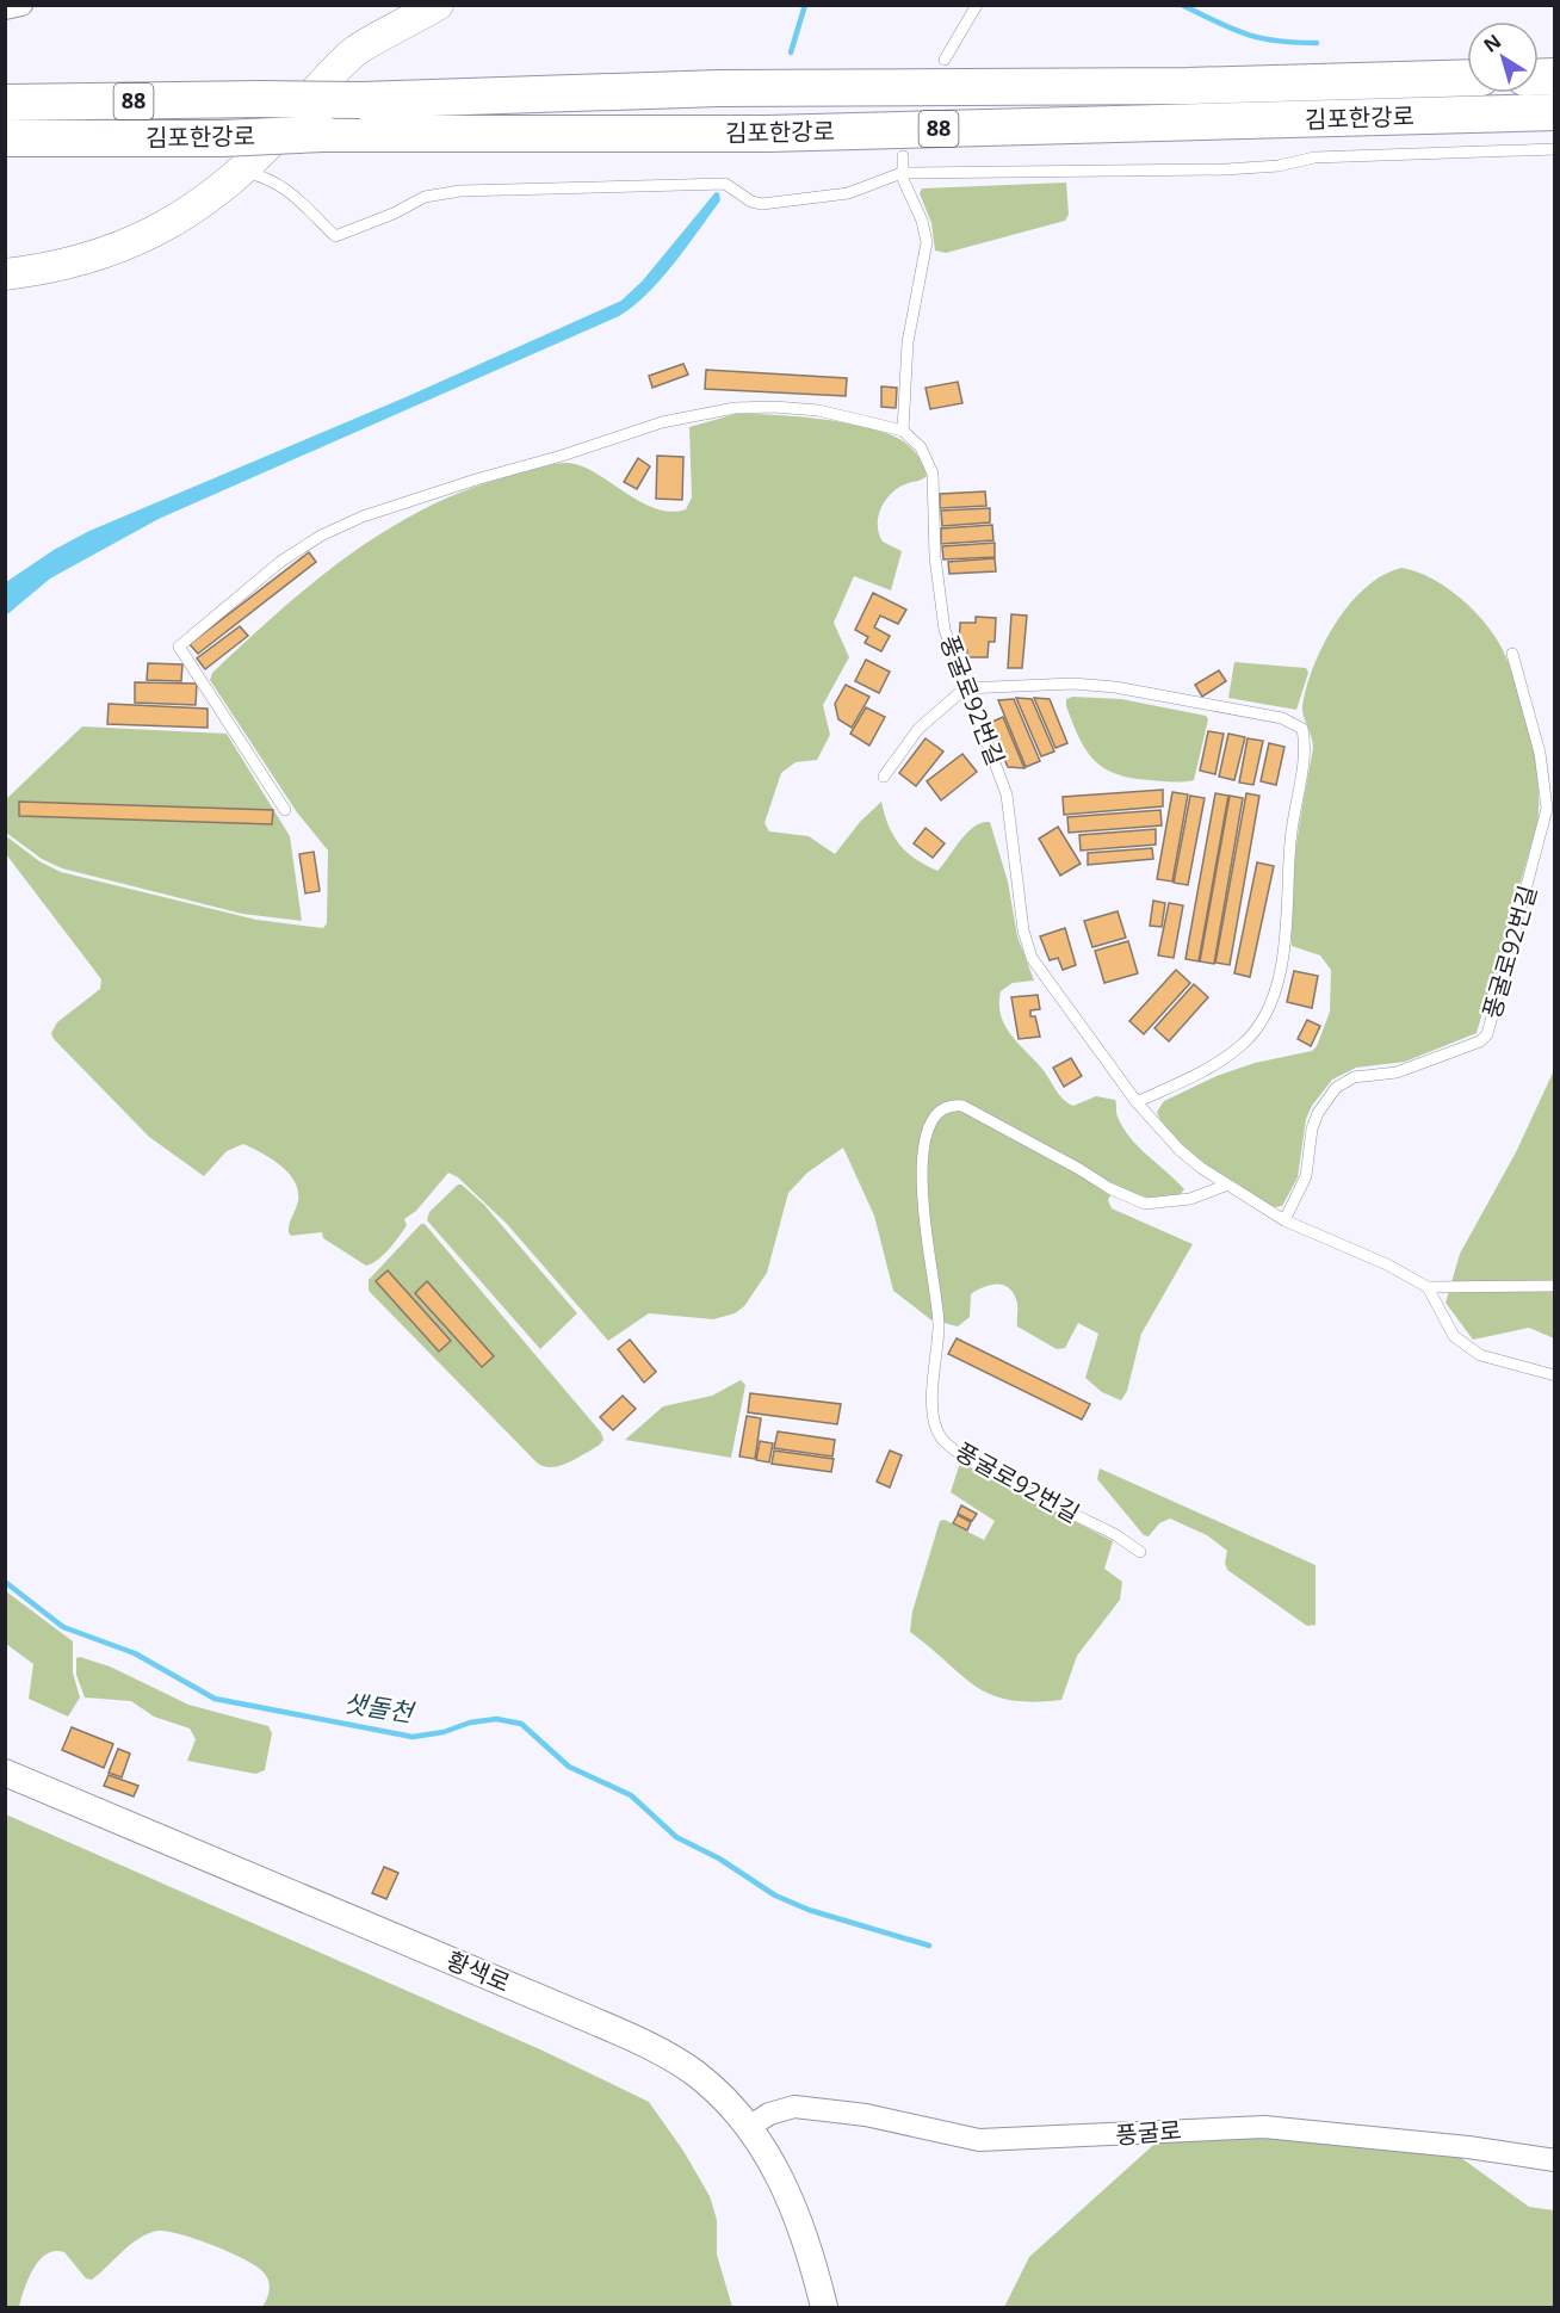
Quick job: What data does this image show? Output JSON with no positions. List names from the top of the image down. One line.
{"streets":{"highway":["88","김포한강로"],"street":["황색로","풍굴로"],"lane":["풍굴로92번길"]},"crossings":[["황색로","풍굴로"]],"water":["샛돌천"],"north":"top left"}
